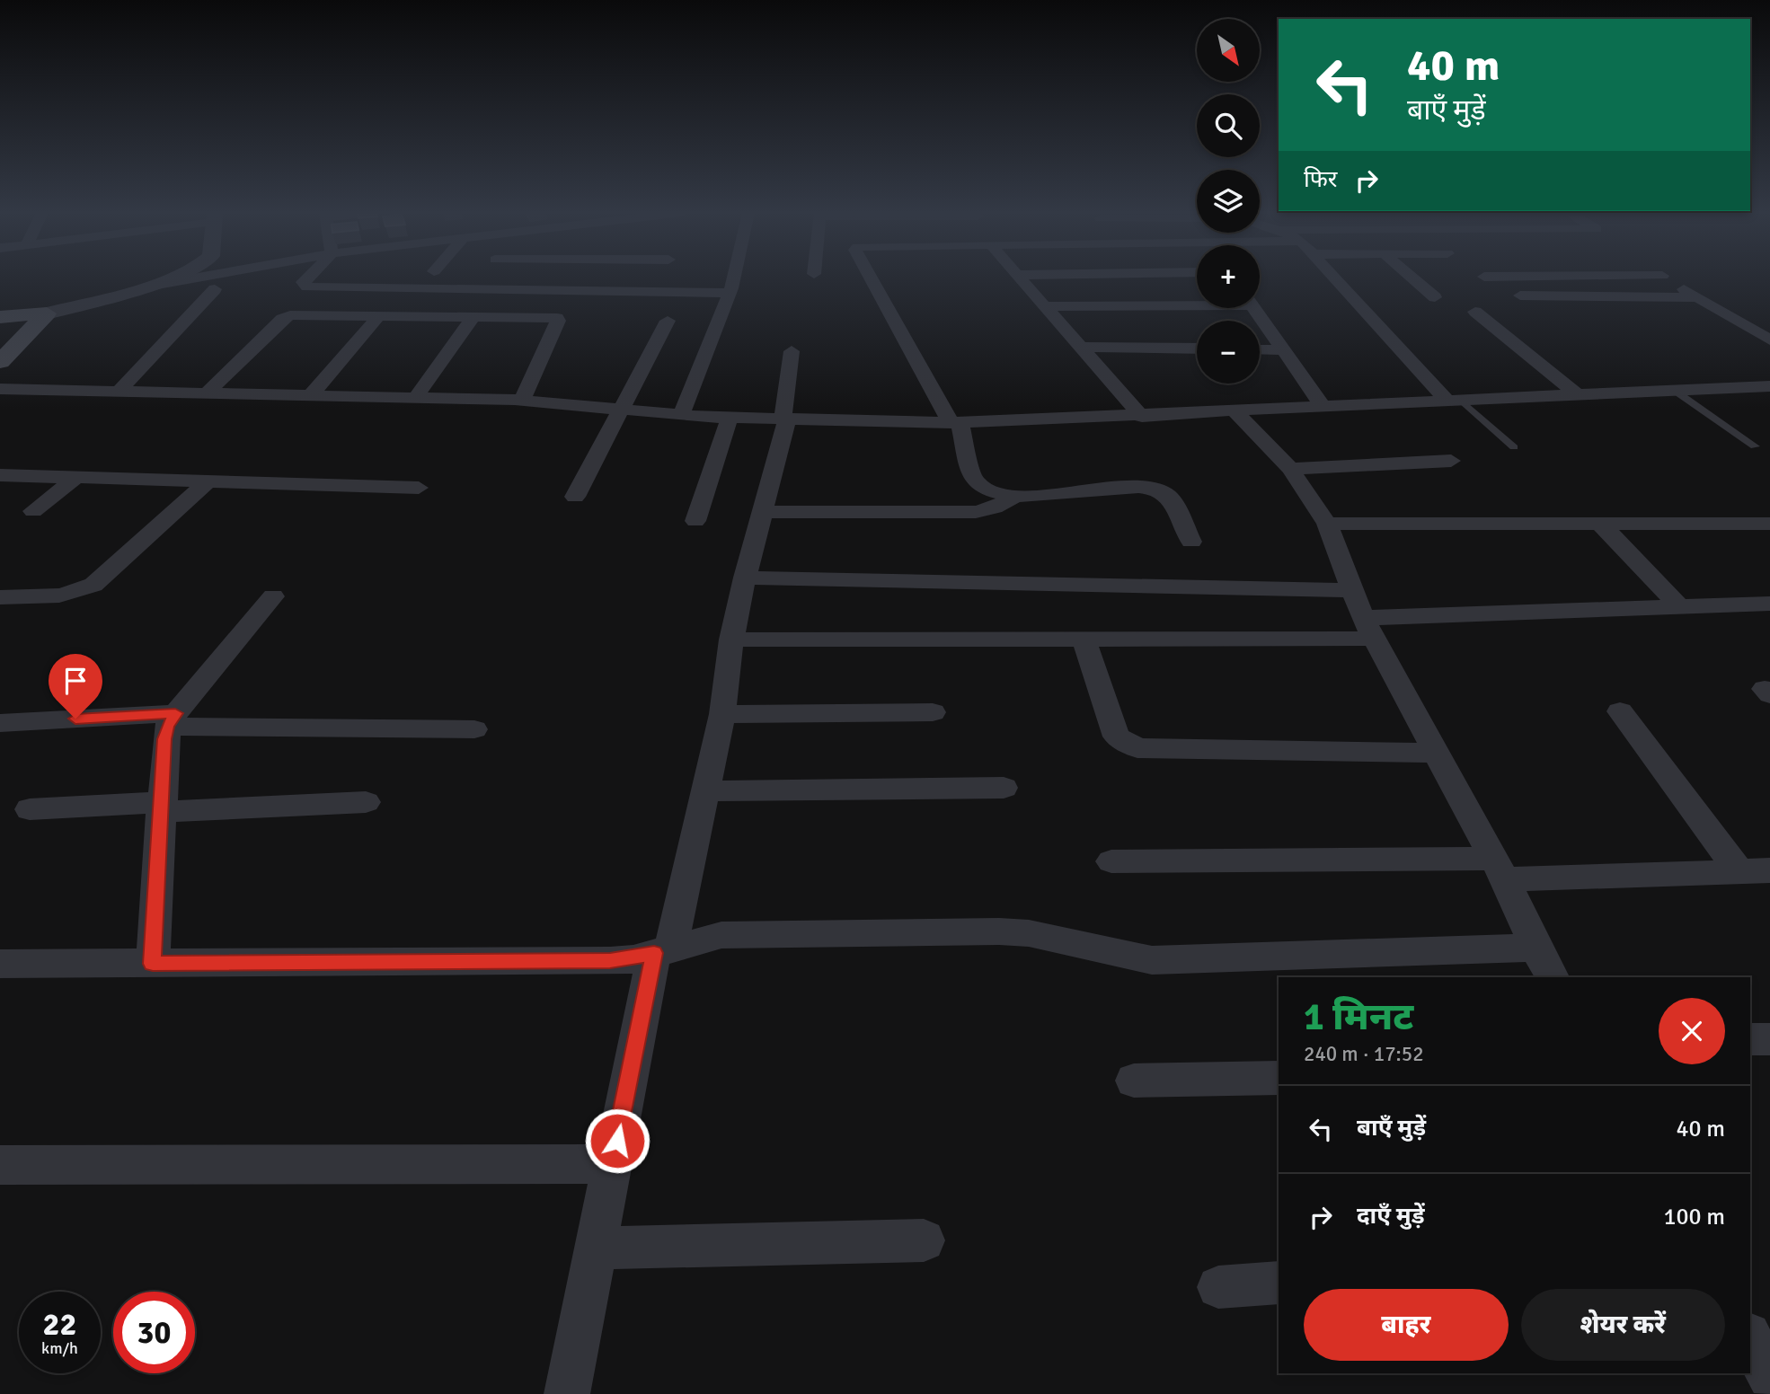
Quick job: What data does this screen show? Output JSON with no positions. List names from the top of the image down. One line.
{"north":"bottom right","page":{"map_buttons":["+","−"],"turn":["40 m","बाएँ मुड़ें"],"then":"फिर","heading":["1 मिनट","240 m · 17:52"],"list":[{"name":"बाएँ मुड़ें","value":"40 m"},{"name":"दाएँ मुड़ें","value":"100 m"}],"buttons":["बाहर","शेयर करें"],"speed":"22 km/h","limit":"30"}}
